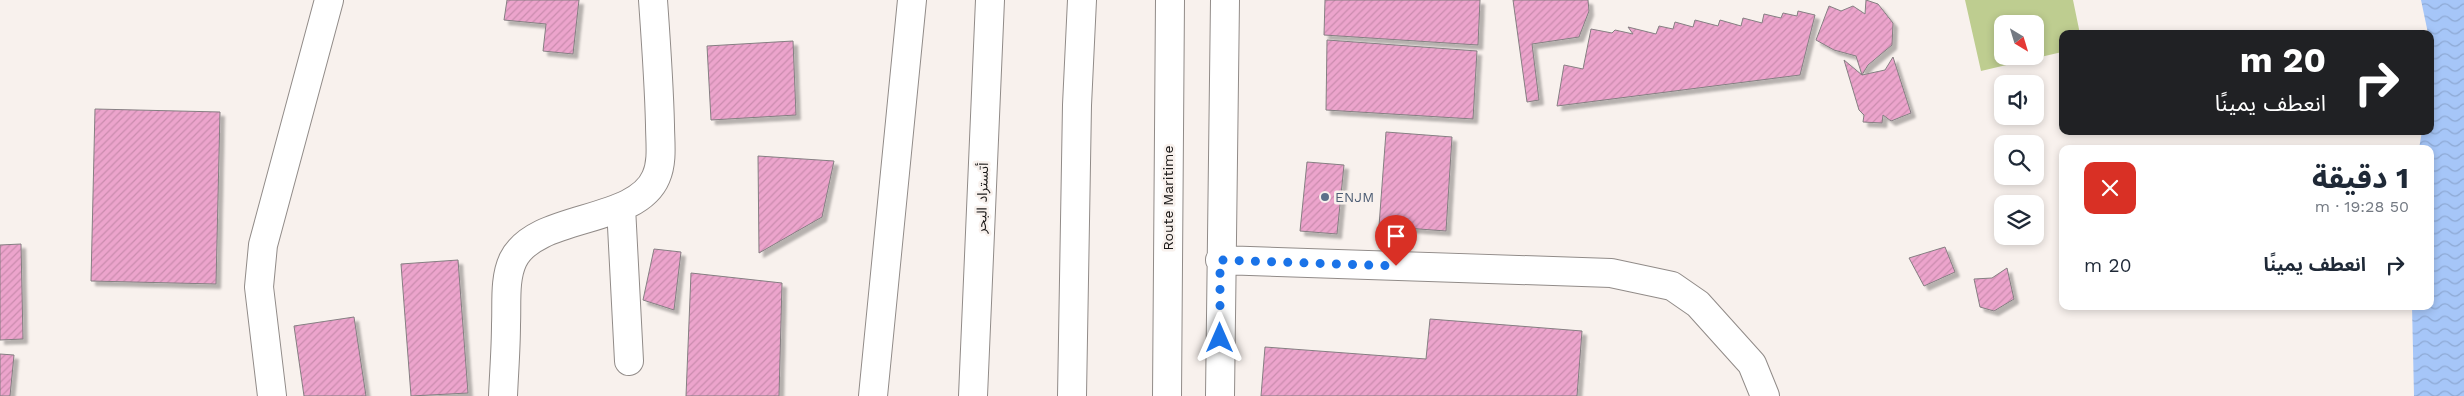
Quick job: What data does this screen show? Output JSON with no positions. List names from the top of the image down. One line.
{"streets":{"main road":["أتستراد البحر","Route Maritime"]},"places":["ENJM"],"north":"bottom right","page":{"turn":["20 m","انعطف يمينًا"],"heading":["1 دقيقة","50 m · 19:28"],"list":[{"name":"انعطف يمينًا","value":"20 m"}]}}
